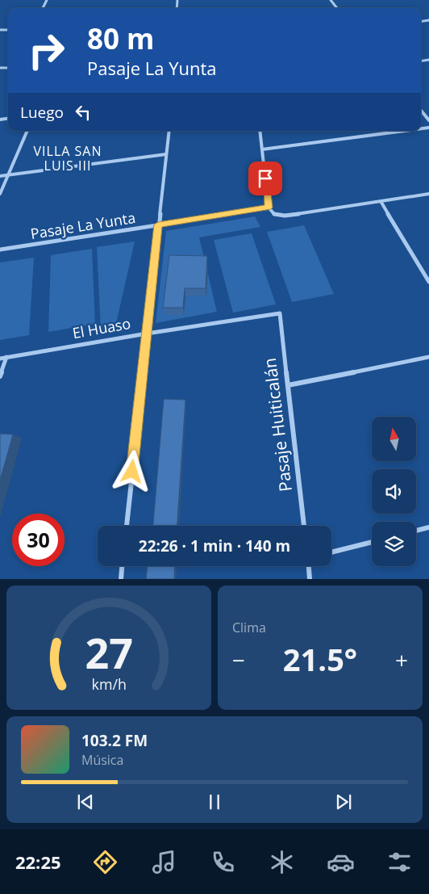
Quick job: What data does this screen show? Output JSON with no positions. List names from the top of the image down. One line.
{"streets":{"street":["Pasaje La Yunta","El Huaso","Pasaje Huiticalán"]},"crossings":[["El Huaso","Pasaje Huiticalán"]],"districts":["VILLA SAN LUIS III"],"north":"top","page":{"turn":["80 m","Pasaje La Yunta"],"then":"Luego","limit":"30","trip":"22:26 · 1 min · 140 m","tile":"Clima","heat":["−","21.5°","+"],"song":["103.2 FM","Música"],"tabs":"22:25","gauge":["27","km/h"]}}
